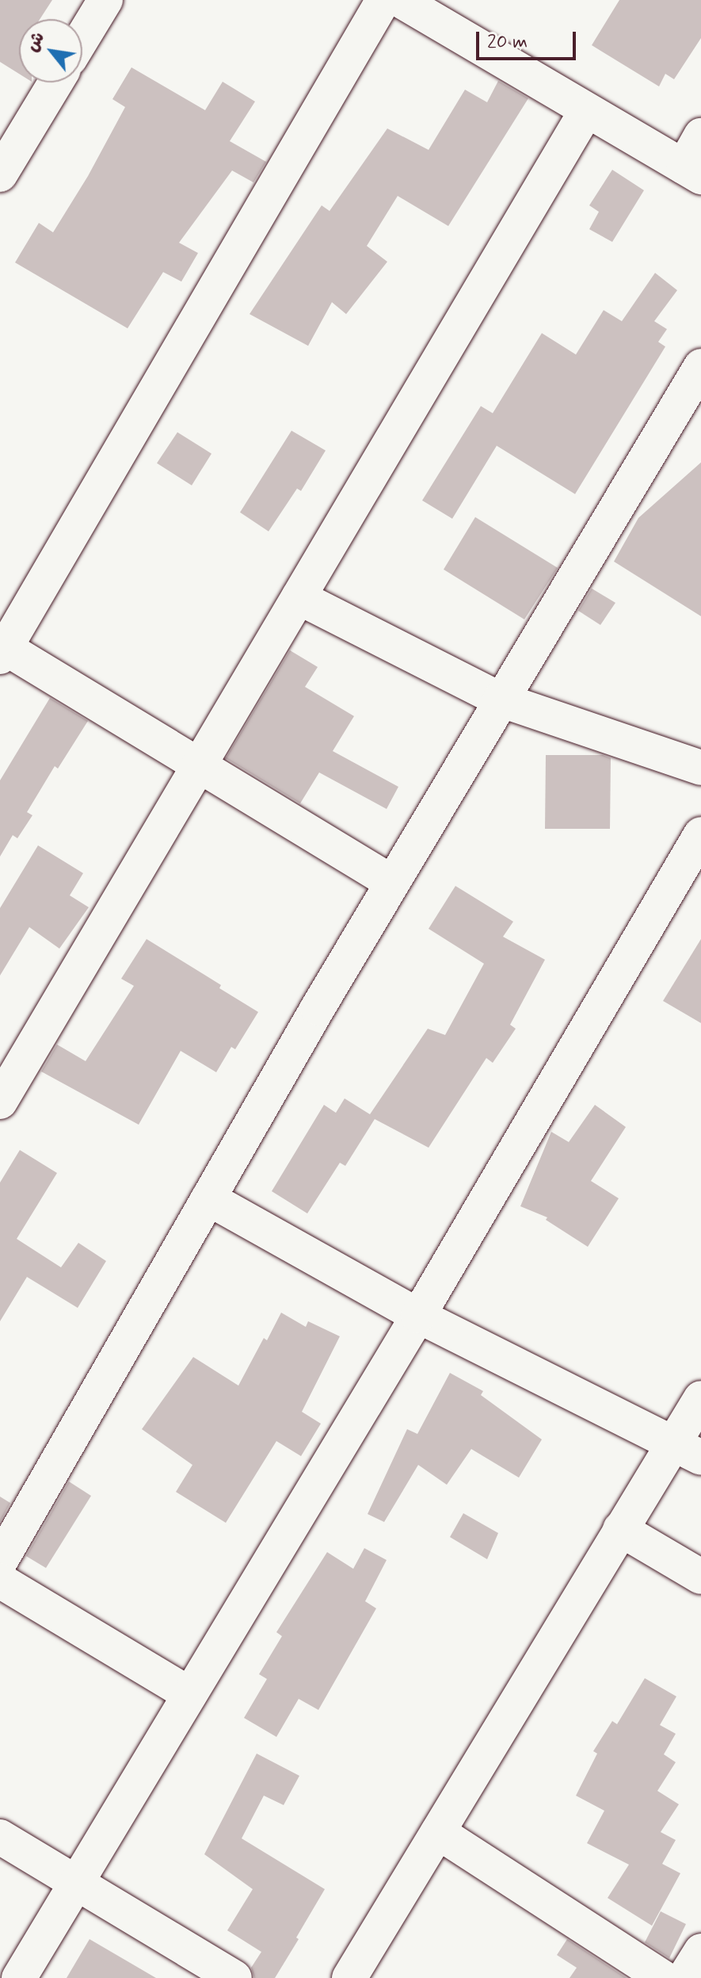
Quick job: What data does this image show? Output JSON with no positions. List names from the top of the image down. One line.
{"scale_bar":"20 m","north":"top left"}
